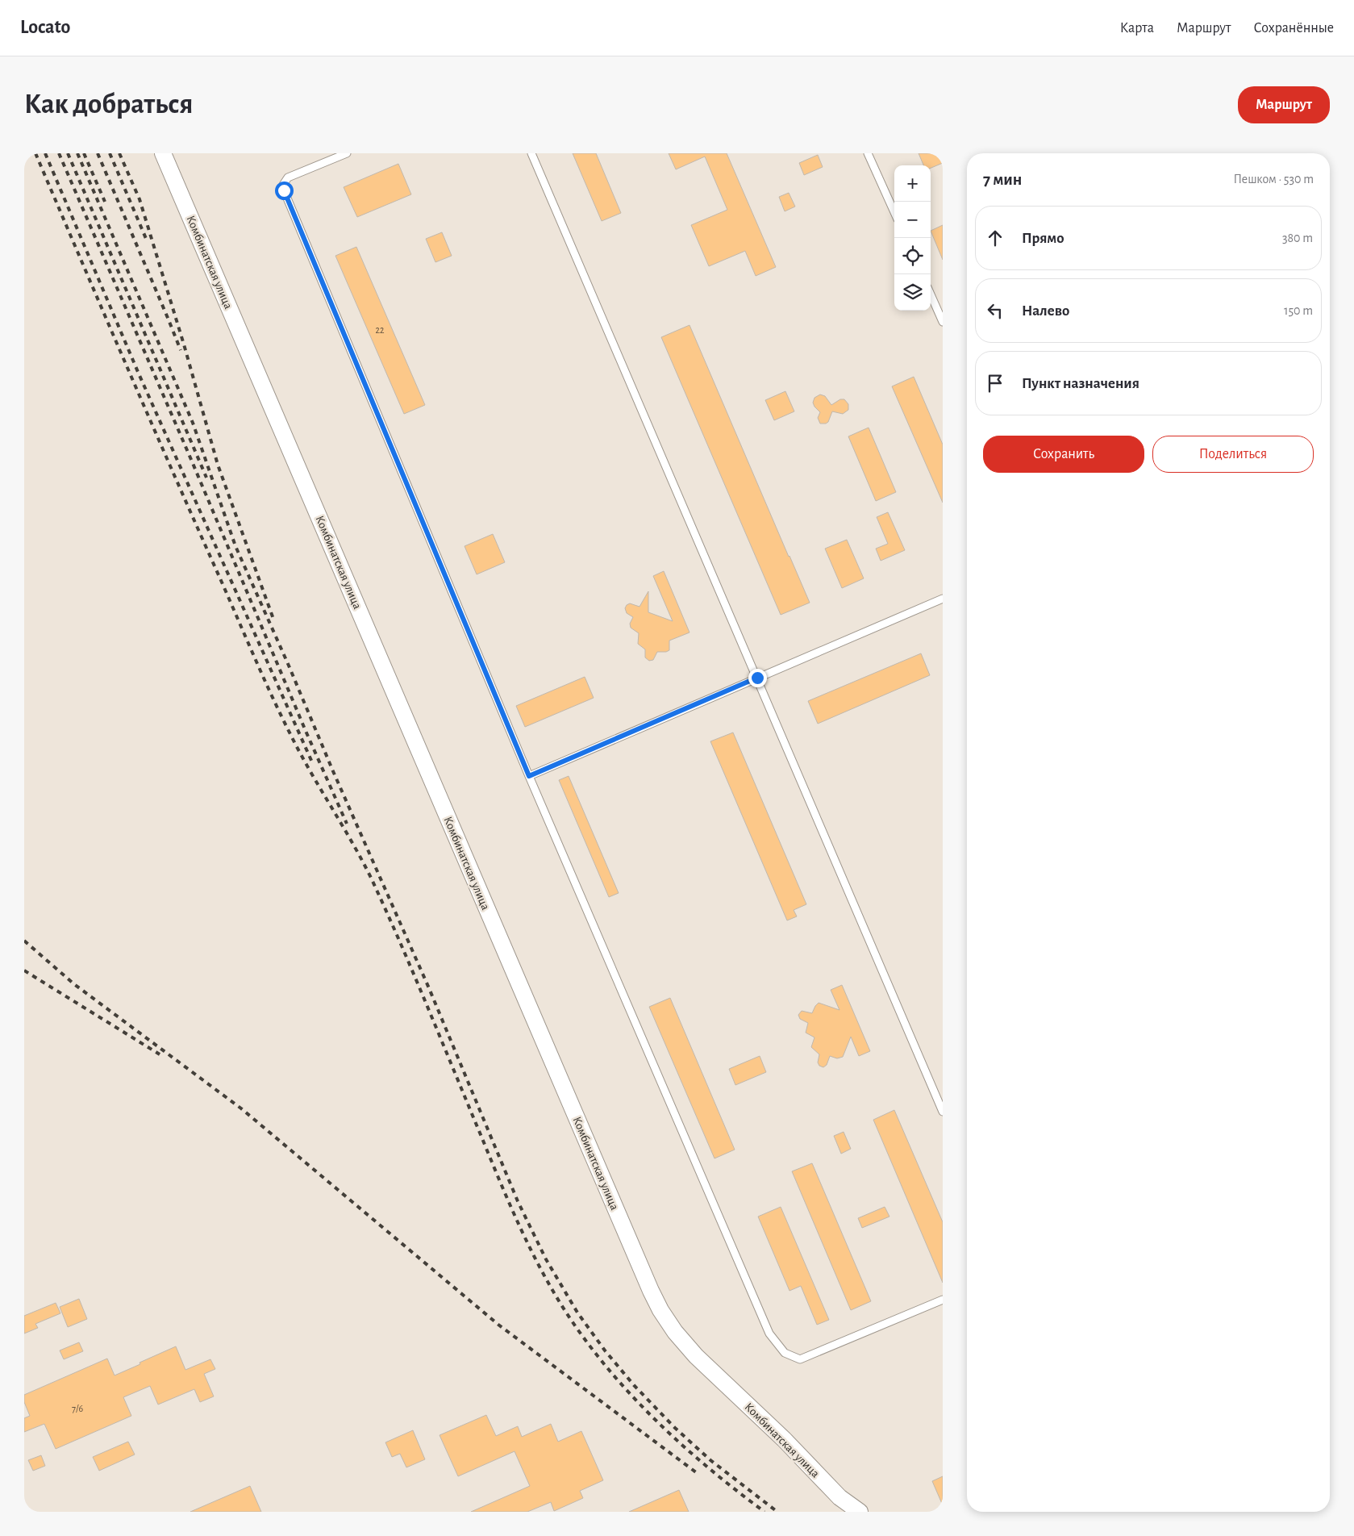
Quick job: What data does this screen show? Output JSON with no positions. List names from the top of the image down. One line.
{"streets":{"street":["Комбинатская улица"]},"house_numbers":["22","7/6"],"page":{"header":"Locato","nav":["Карта","Маршрут","Сохранённые"],"buttons":["Маршрут",["Сохранить","Поделиться"]],"title":"Как добраться","heading":["7 мин","Пешком · 530 m"],"map_buttons":["+","−"],"list":[["Прямо","380 m"],["Налево","150 m"],"Пункт назначения"]}}
